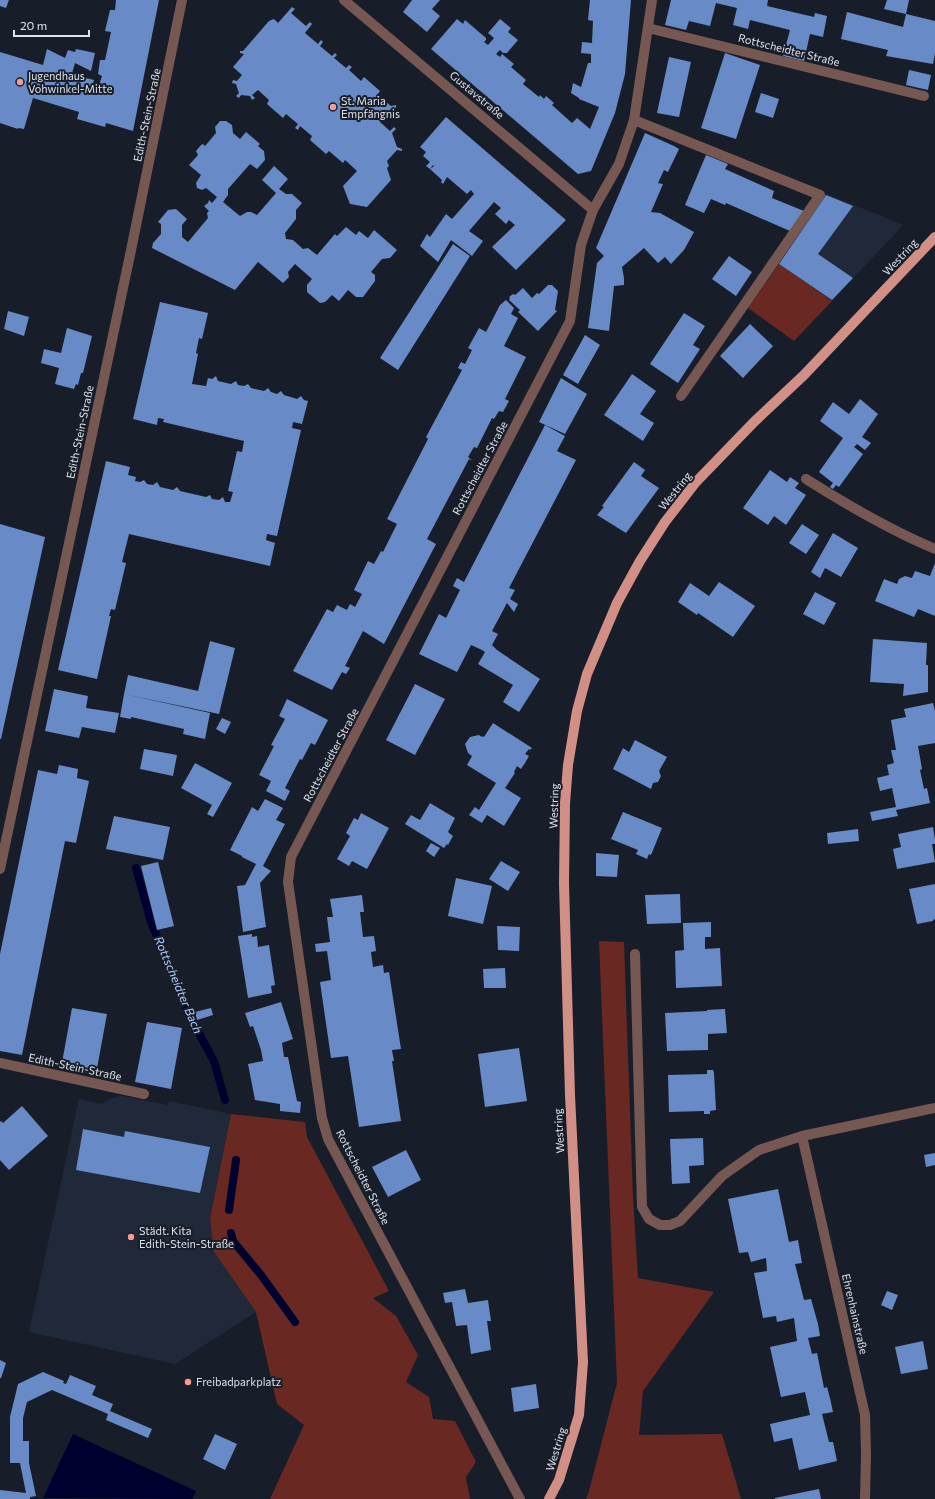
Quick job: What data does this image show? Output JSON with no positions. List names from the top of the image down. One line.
{"streets":{"main road":["Westring"],"street":["Rottscheidter Straße","Gustavstraße","Edith-Stein-Straße","Ehrenhainstraße"]},"crossings":[["Rottscheidter Straße","Gustavstraße"]],"water":["Rottscheidter Bach"],"places":["Jugendhaus Vohwinkel-Mitte","St. Maria Empfängnis","Städt. Kita Edith-Stein-Straße","Freibadparkplatz"],"scale_bar":"20 m"}
